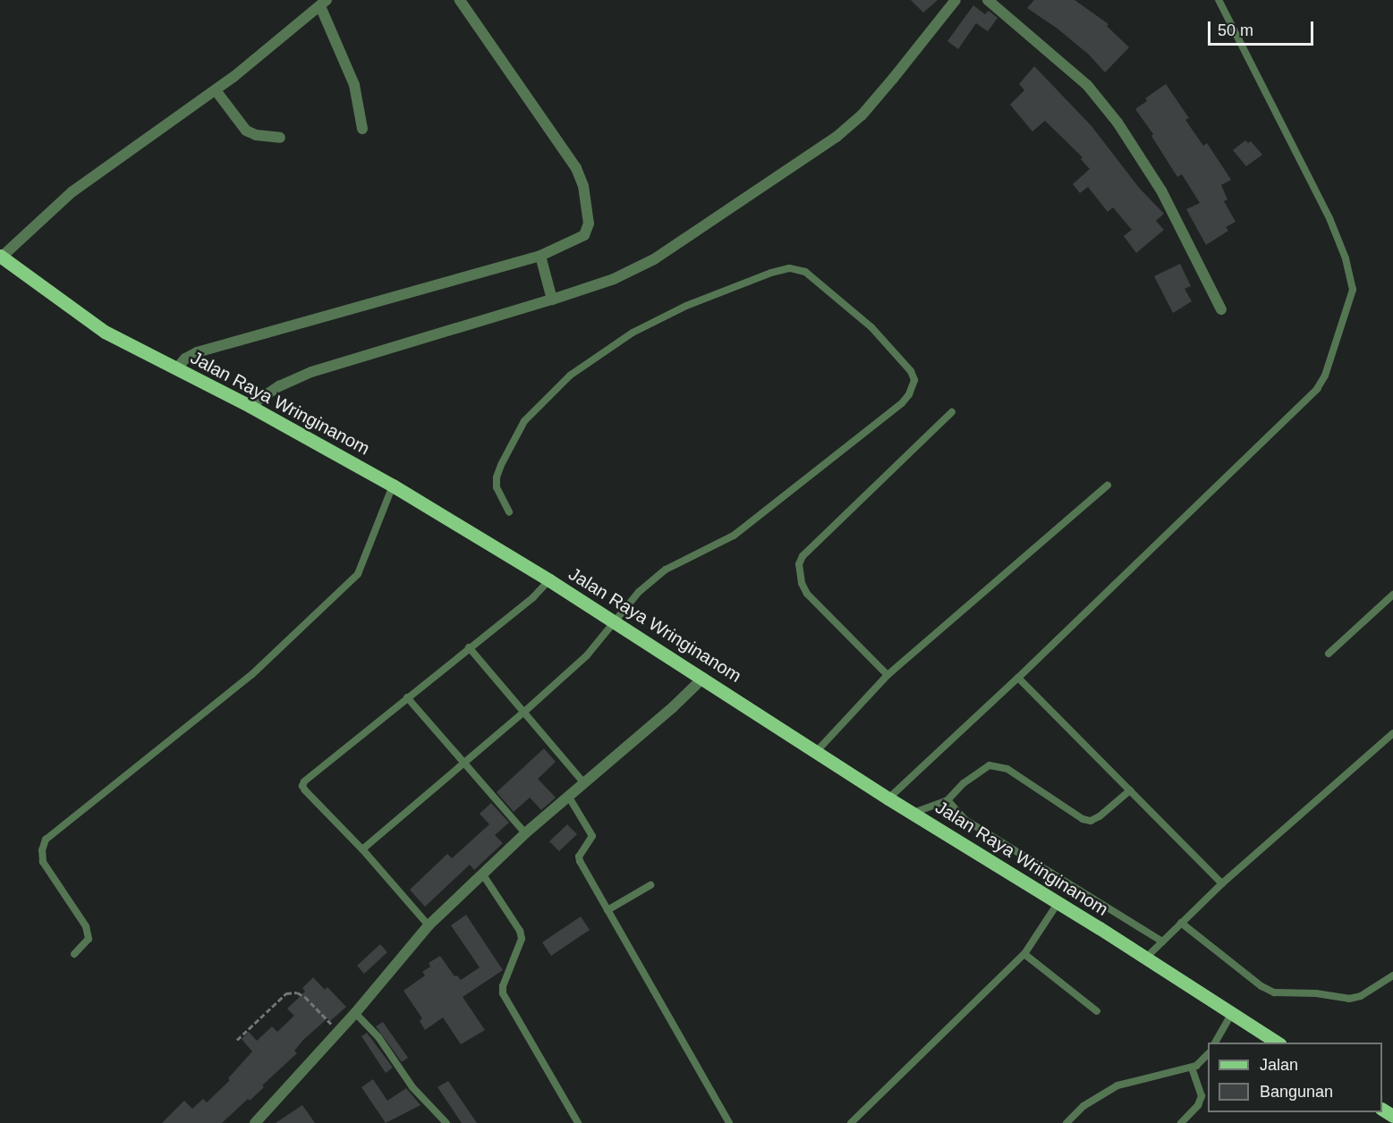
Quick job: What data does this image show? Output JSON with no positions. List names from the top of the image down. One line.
{"streets":{"main road":["Jalan Raya Wringinanom"]},"legend":["Jalan","Bangunan"],"scale_bar":"50 m"}
